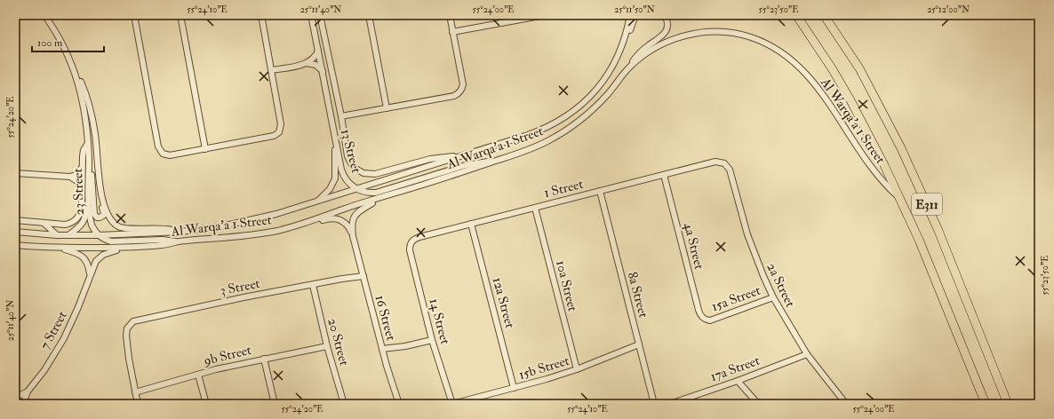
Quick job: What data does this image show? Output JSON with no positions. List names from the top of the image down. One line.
{"streets":{"highway":["E311"],"street":["Al Warqa'a 1 Street","13 Street","1 Street","23 Street","4a Street","2a Street","10a Street","3 Street","8a Street","15a Street","12a Street","16 Street","14 Street","7 Street","20 Street","9b Street","15b Street","17a Street"]},"crossings":[["Al Warqa'a 1 Street","13 Street"],["Al Warqa'a 1 Street","23 Street"],["Al Warqa'a 1 Street","E311"],["Al Warqa'a 1 Street","16 Street"],["Al Warqa'a 1 Street","7 Street"],["1 Street","4a Street"],["1 Street","2a Street"],["1 Street","10a Street"],["1 Street","8a Street"],["1 Street","12a Street"],["1 Street","14 Street"],["4a Street","15a Street"],["2a Street","15a Street"],["2a Street","17a Street"],["10a Street","15b Street"],["3 Street","16 Street"],["3 Street","20 Street"],["3 Street","9b Street"],["8a Street","15b Street"],["12a Street","15b Street"],["14 Street","15b Street"],["20 Street","9b Street"]],"scale_bar":"100 m","coordinates":["55°24'10\"E","25°11'40\"N","55°24'00\"E","25°11'50\"N","55°23'50\"E","25°12'00\"N","55°24'20\"E"]}
